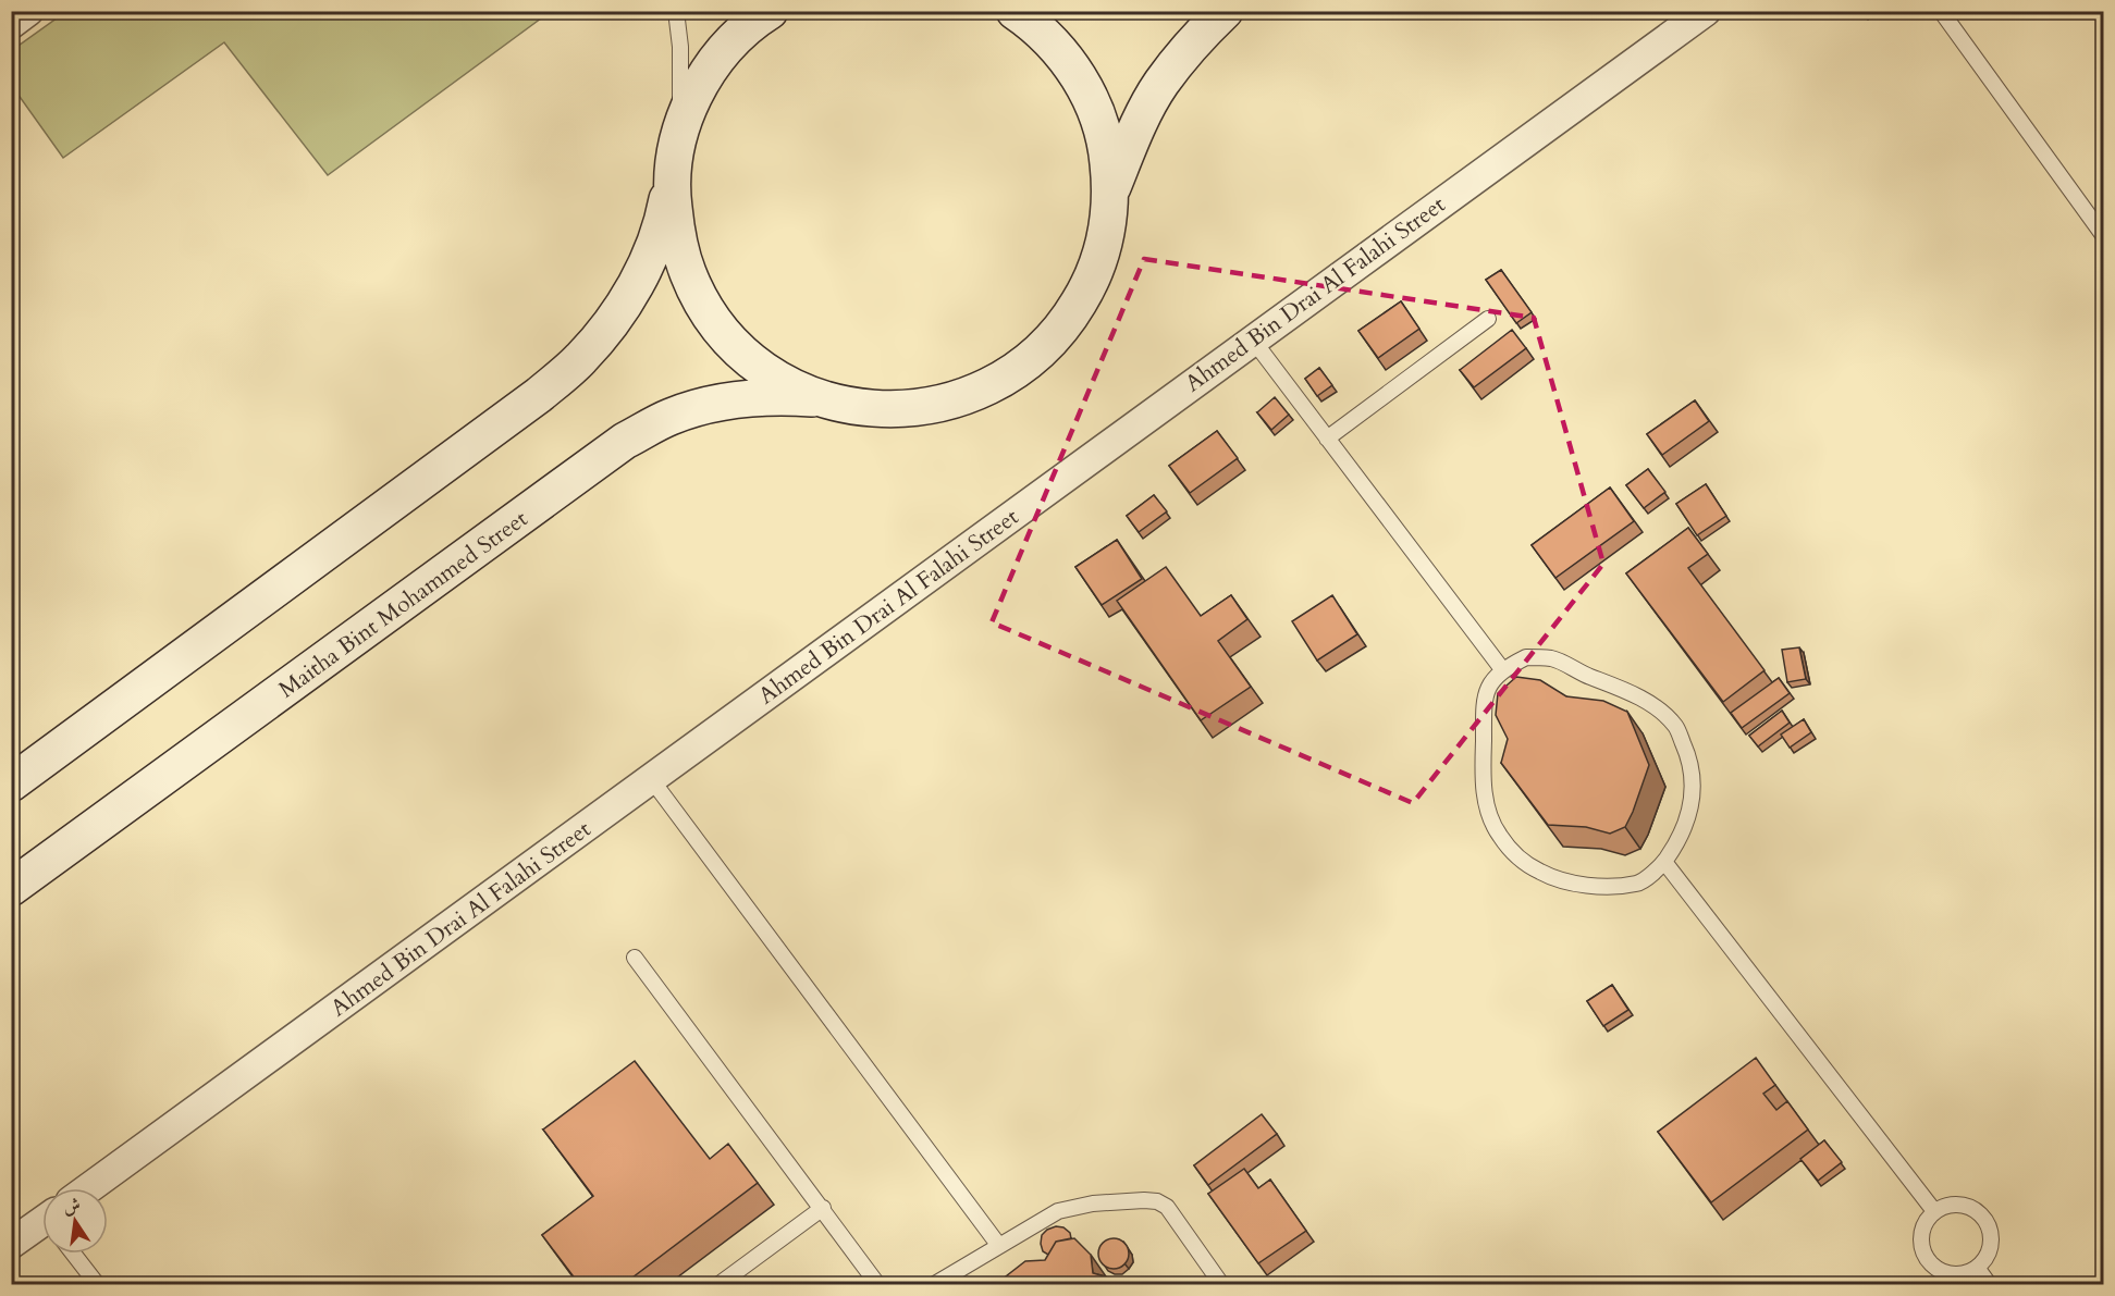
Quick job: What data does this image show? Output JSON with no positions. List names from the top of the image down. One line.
{"streets":{"main road":["Maitha Bint Mohammed Street"],"street":["Ahmed Bin Drai Al Falahi Street"]},"north":"top"}
